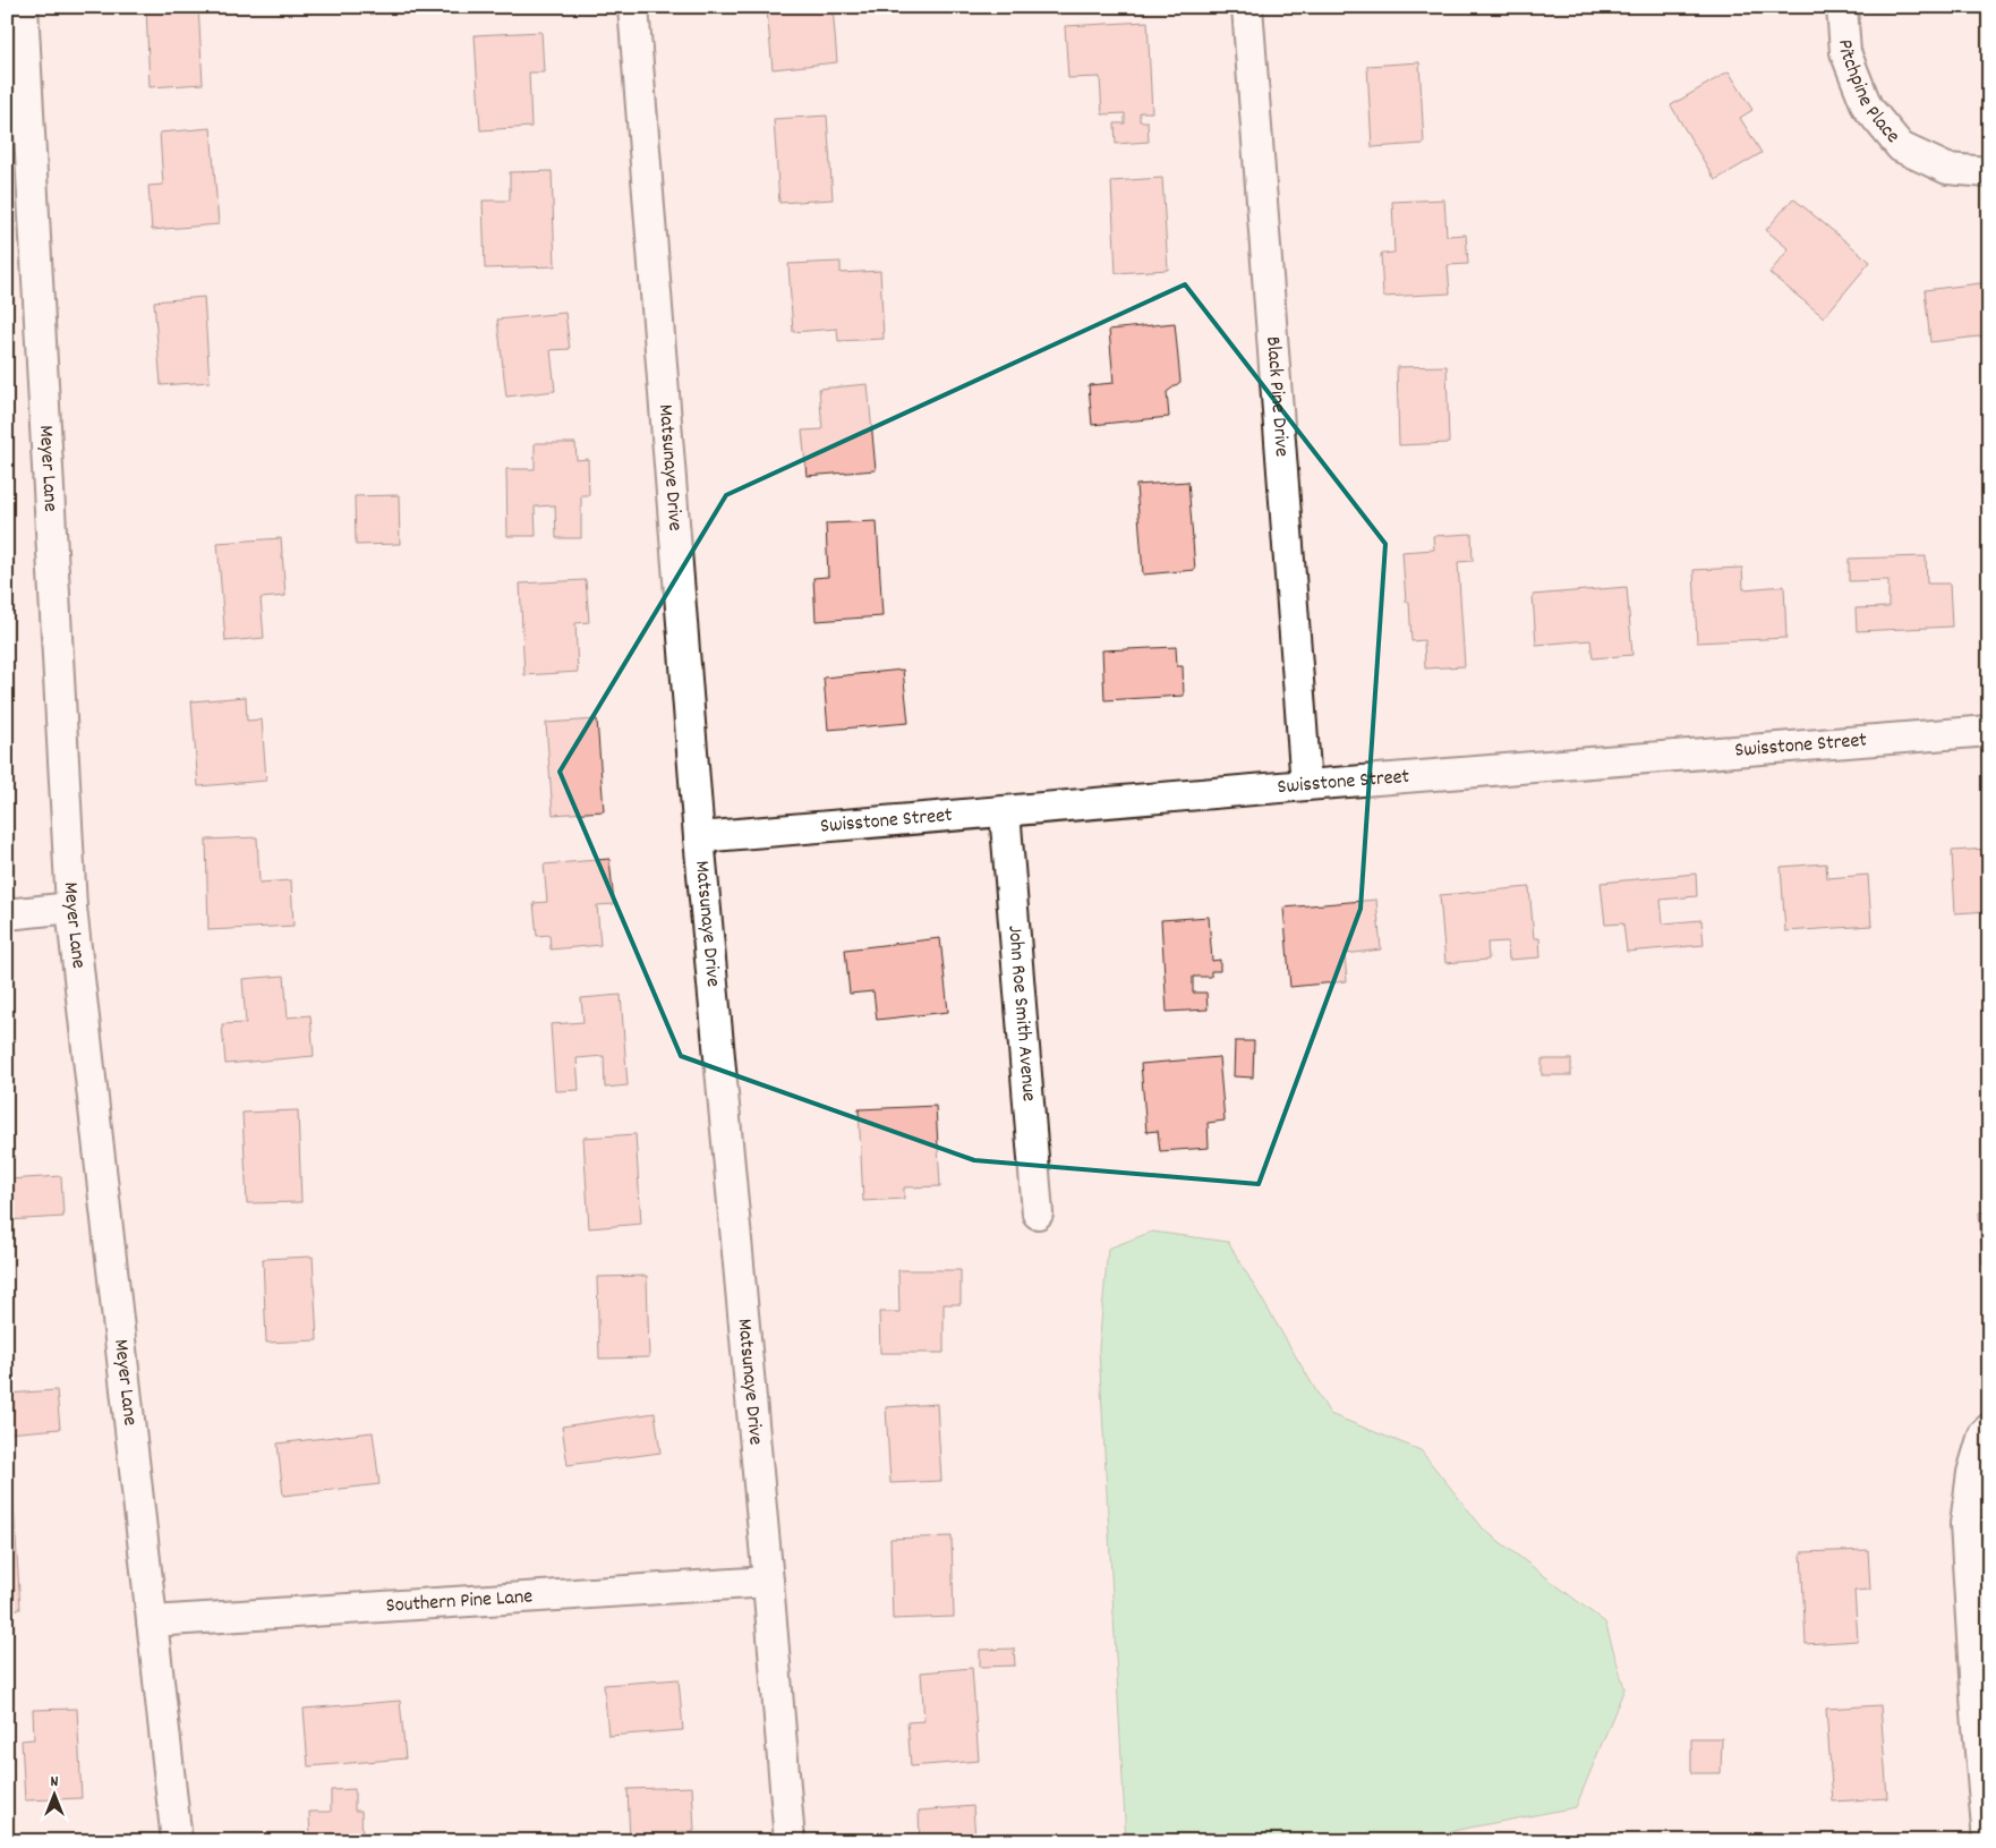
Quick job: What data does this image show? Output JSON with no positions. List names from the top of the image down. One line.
{"streets":{"street":["Pitchpine Place","Black Pine Drive","Matsunaye Drive","Meyer Lane","Swisstone Street","John Roe Smith Avenue","Southern Pine Lane"]},"crossings":[["Black Pine Drive","Swisstone Street"],["Matsunaye Drive","Swisstone Street"],["Matsunaye Drive","Southern Pine Lane"],["Meyer Lane","Southern Pine Lane"],["Swisstone Street","John Roe Smith Avenue"]],"north":"top"}
